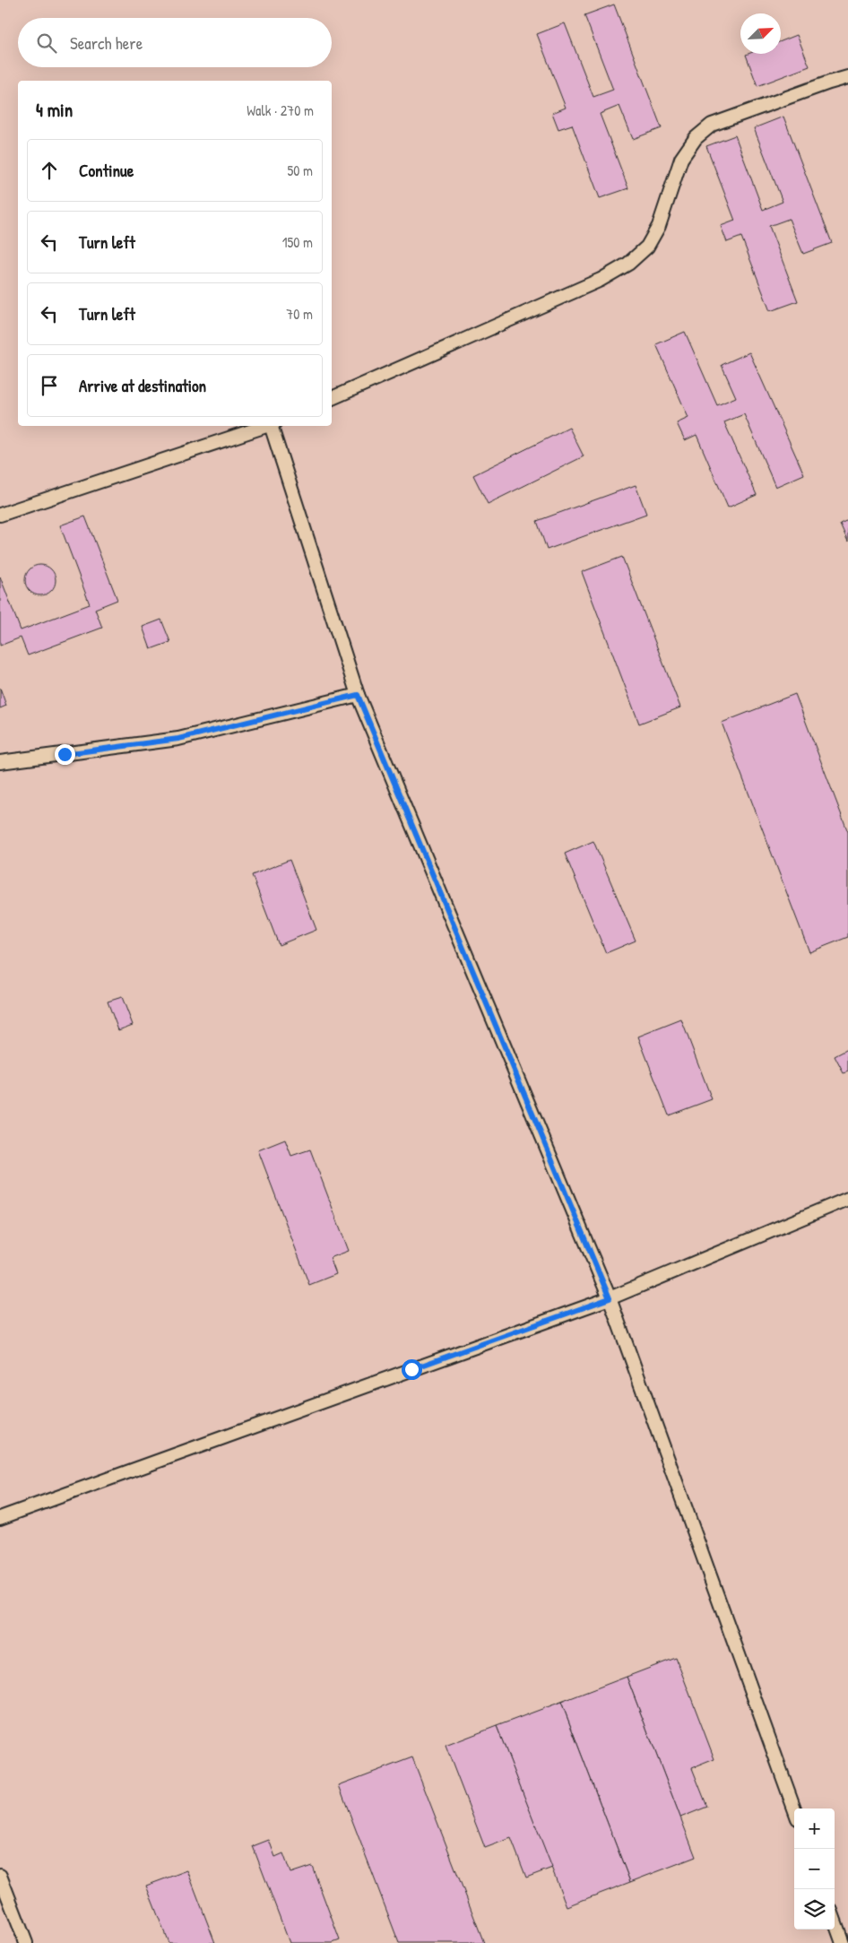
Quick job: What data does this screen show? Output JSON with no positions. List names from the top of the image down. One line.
{"north":"top right","page":{"search":"Search here","heading":["4 min","Walk · 270 m"],"list":[["Continue","50 m"],["Turn left","150 m"],["Turn left","70 m"],"Arrive at destination"],"map_buttons":["+","−"]}}
